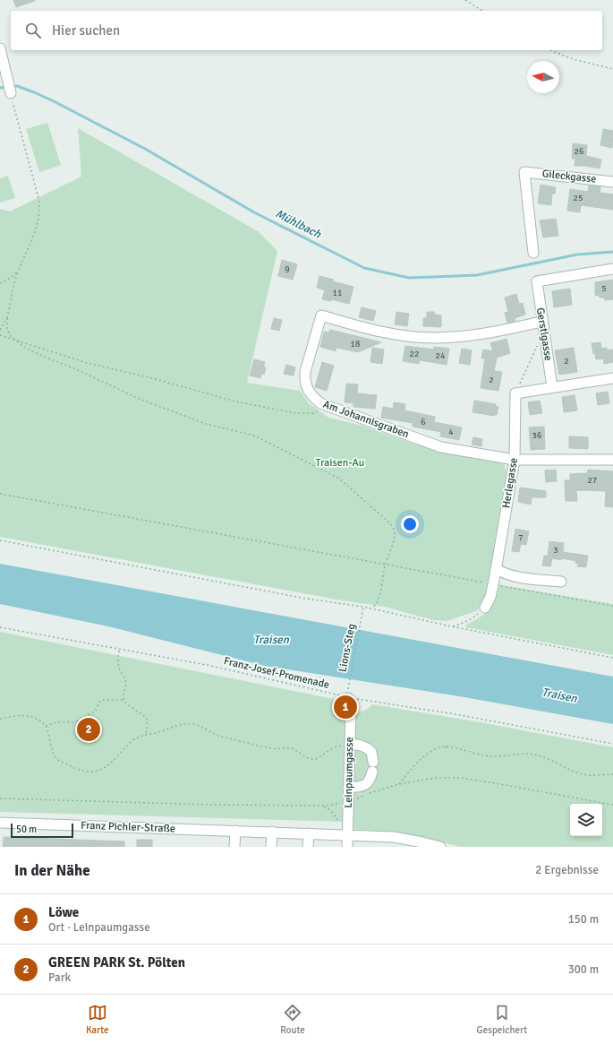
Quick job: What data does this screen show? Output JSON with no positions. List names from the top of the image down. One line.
{"streets":{"street":["Gileckgasse","Gerstlgasse","Am Johannisgraben","Herlegasse","Leinpaumgasse","Franz Pichler-Straße"],"path":["Lions-Steg","Franz-Josef-Promenade"]},"crossings":[["Gerstlgasse","Am Johannisgraben"],["Am Johannisgraben","Herlegasse"],["Lions-Steg","Franz-Josef-Promenade"],["Lions-Steg","Leinpaumgasse"],["Franz-Josef-Promenade","Leinpaumgasse"],["Leinpaumgasse","Franz Pichler-Straße"]],"water":["Mühlbach","Traisen"],"parks":["Traisen-Au"],"house_numbers":["26","25","9","5","11","18","22","24","2","2","6","4","36","27","7","3"],"scale_bar":"50 m","north":"left","page":{"search":"Hier suchen","pins":["1","2"],"scale":"50 m","heading":["In der Nähe","2 Ergebnisse"],"list":[{"mark":"1","name":"Löwe","note":"Ort · Leinpaumgasse","value":"150 m"},{"mark":"2","name":"GREEN PARK St. Pölten","note":"Park","value":"300 m"}],"nav":["Karte","Route","Gespeichert"]}}
